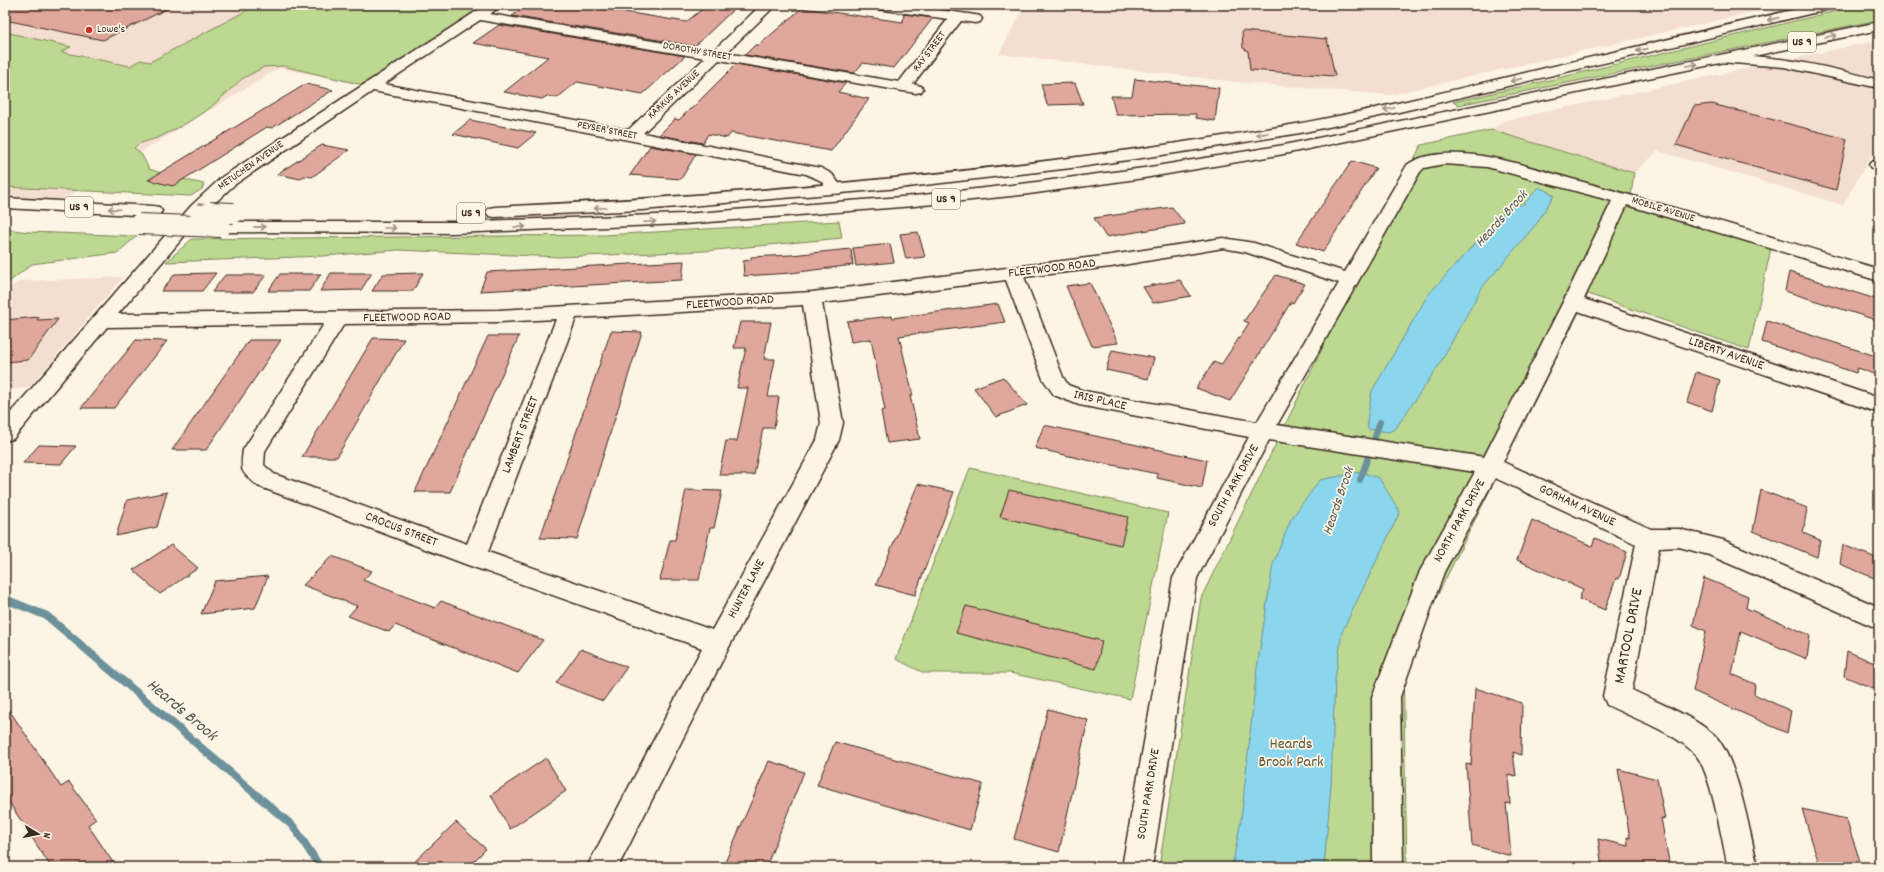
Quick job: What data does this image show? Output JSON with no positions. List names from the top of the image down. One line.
{"streets":{"main road":["US 9","DOROTHY STREET","RAY STREET","KARKUS AVENUE","PEYSER STREET","METUCHEN AVENUE","MOBILE AVENUE","FLEETWOOD ROAD","LIBERTY AVENUE","IRIS PLACE","LAMBERT STREET","SOUTH PARK DRIVE","GORHAM AVENUE","NORTH PARK DRIVE","CROCUS STREET","HUNTER LANE","MARTOOL DRIVE"]},"crossings":[["US 9","PEYSER STREET"],["DOROTHY STREET","RAY STREET"],["DOROTHY STREET","KARKUS AVENUE"],["DOROTHY STREET","METUCHEN AVENUE"],["KARKUS AVENUE","PEYSER STREET"],["PEYSER STREET","METUCHEN AVENUE"],["METUCHEN AVENUE","FLEETWOOD ROAD"],["MOBILE AVENUE","SOUTH PARK DRIVE"],["MOBILE AVENUE","NORTH PARK DRIVE"],["FLEETWOOD ROAD","IRIS PLACE"],["FLEETWOOD ROAD","LAMBERT STREET"],["FLEETWOOD ROAD","SOUTH PARK DRIVE"],["FLEETWOOD ROAD","CROCUS STREET"],["FLEETWOOD ROAD","HUNTER LANE"],["LIBERTY AVENUE","NORTH PARK DRIVE"],["IRIS PLACE","SOUTH PARK DRIVE"],["IRIS PLACE","GORHAM AVENUE"],["LAMBERT STREET","CROCUS STREET"],["SOUTH PARK DRIVE","GORHAM AVENUE"],["GORHAM AVENUE","NORTH PARK DRIVE"],["GORHAM AVENUE","MARTOOL DRIVE"],["CROCUS STREET","HUNTER LANE"]],"water":["Heards Brook"],"parks":["Heards Brook Park"],"places":["Lowe's"],"north":"right"}
